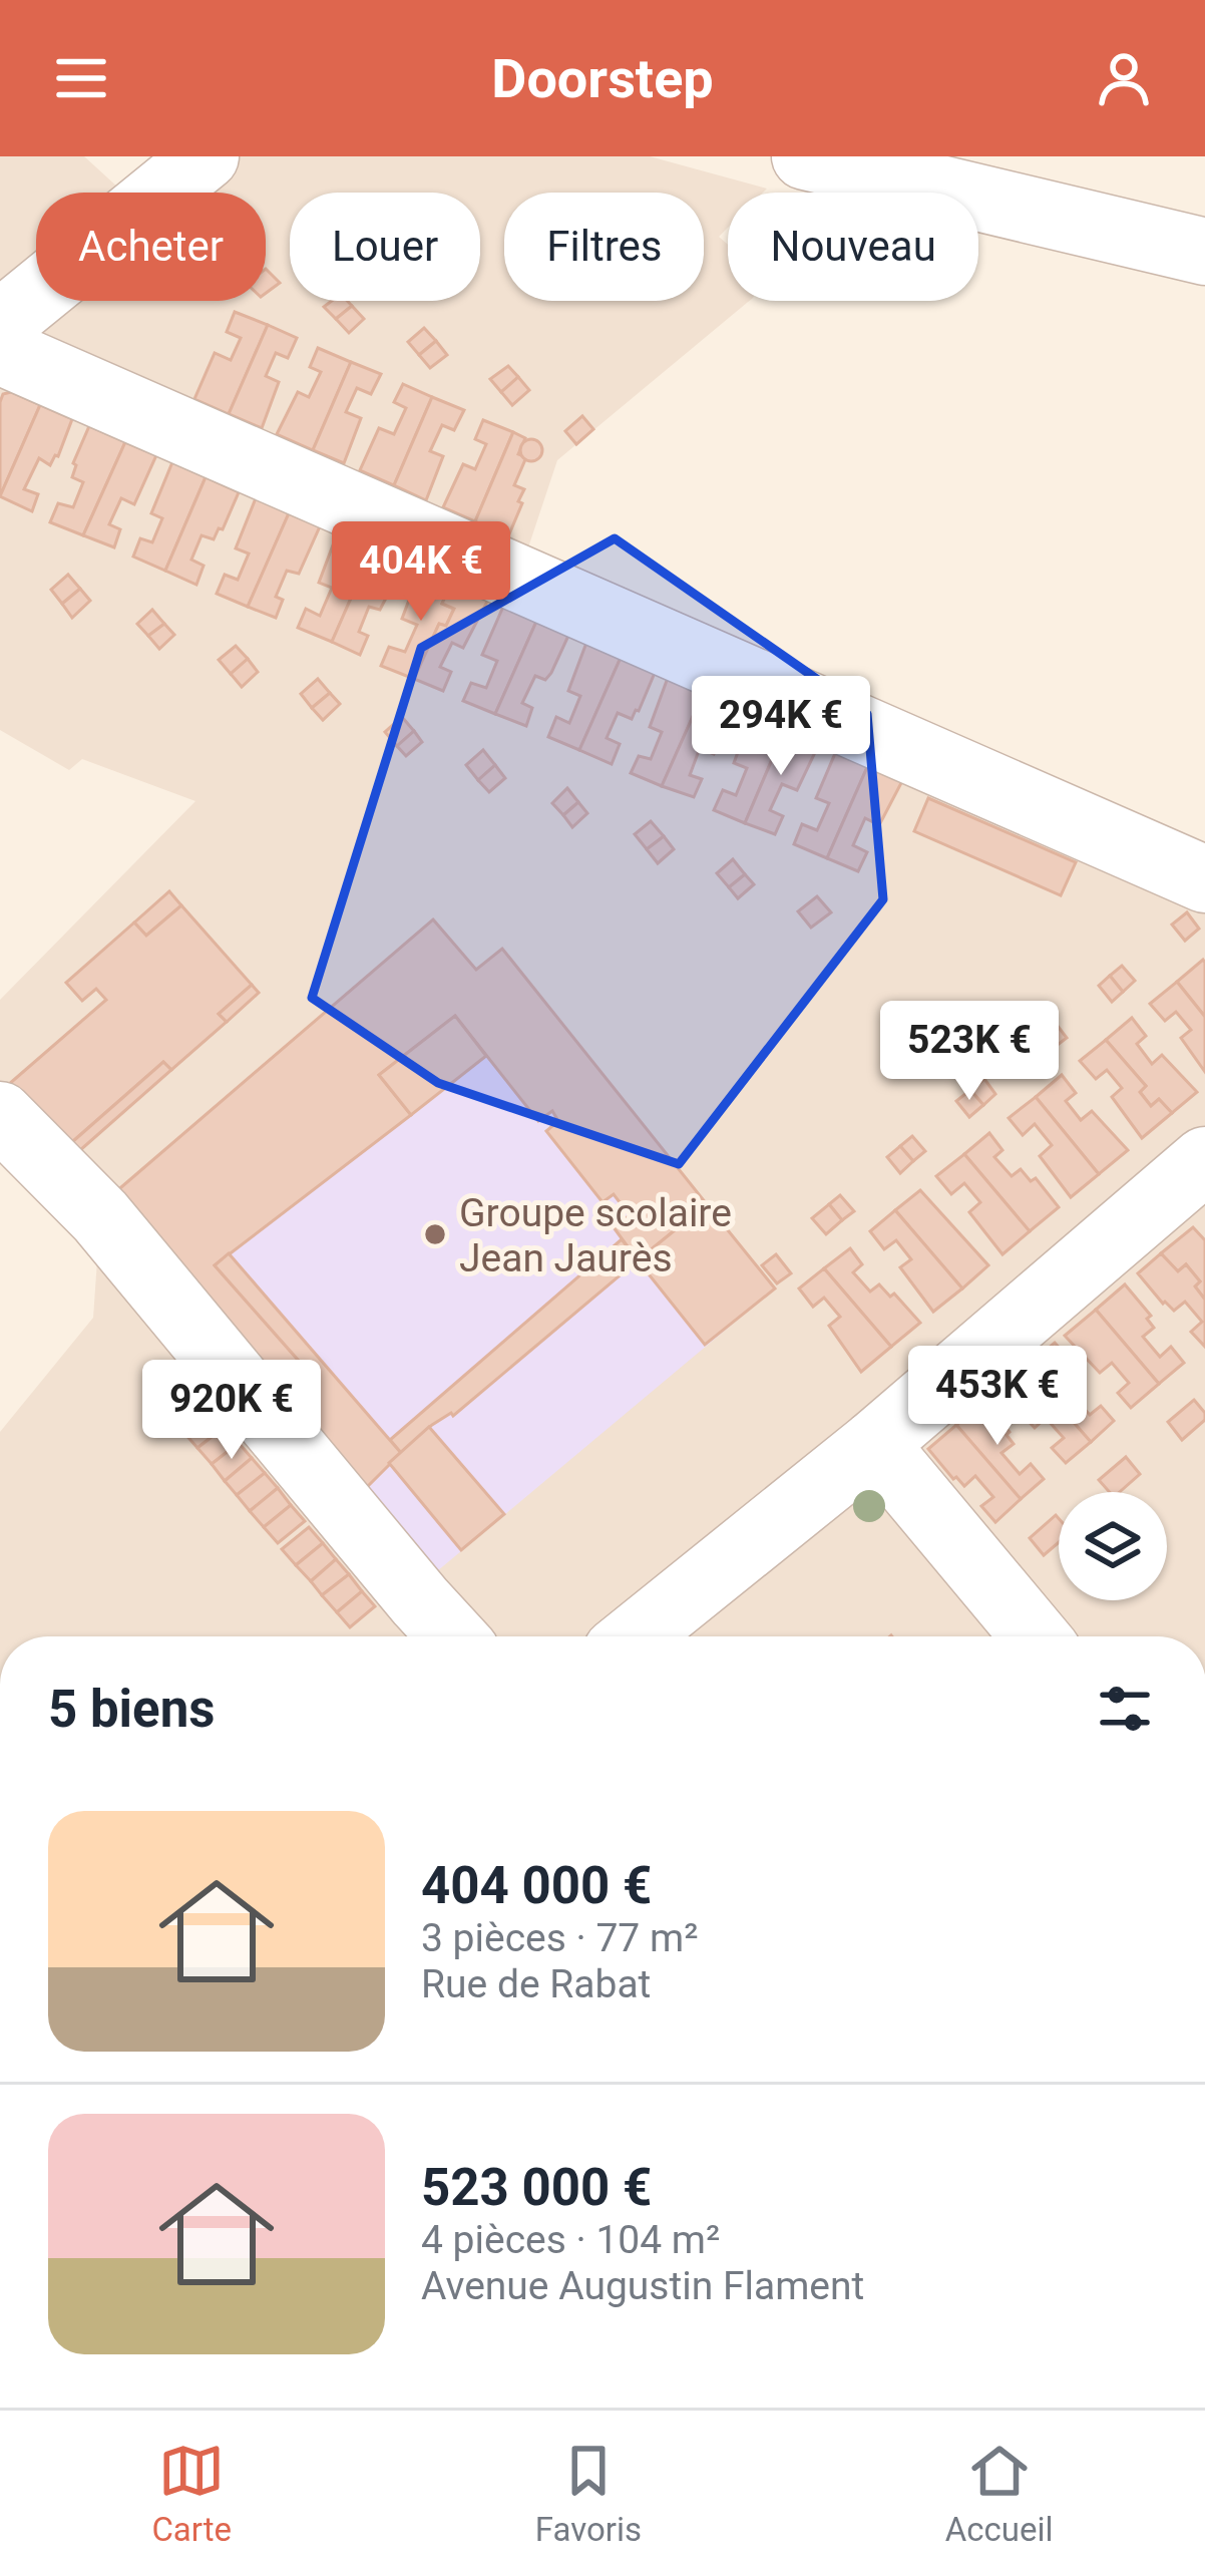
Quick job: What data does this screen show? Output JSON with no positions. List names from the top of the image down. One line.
{"places":["Groupe scolaire Jean Jaurès"],"page":{"header":"Doorstep","chip":["Acheter","Louer","Filtres","Nouveau"],"price":["404K €","294K €","523K €","453K €","920K €"],"heading":"5 biens","list":[{"name":"404 000 €","note":"3 pièces · 77 m² · Rue de Rabat"},{"name":"523 000 €","note":"4 pièces · 104 m² · Avenue Augustin Flament"}],"tabs":["Carte","Favoris","Accueil"]}}
